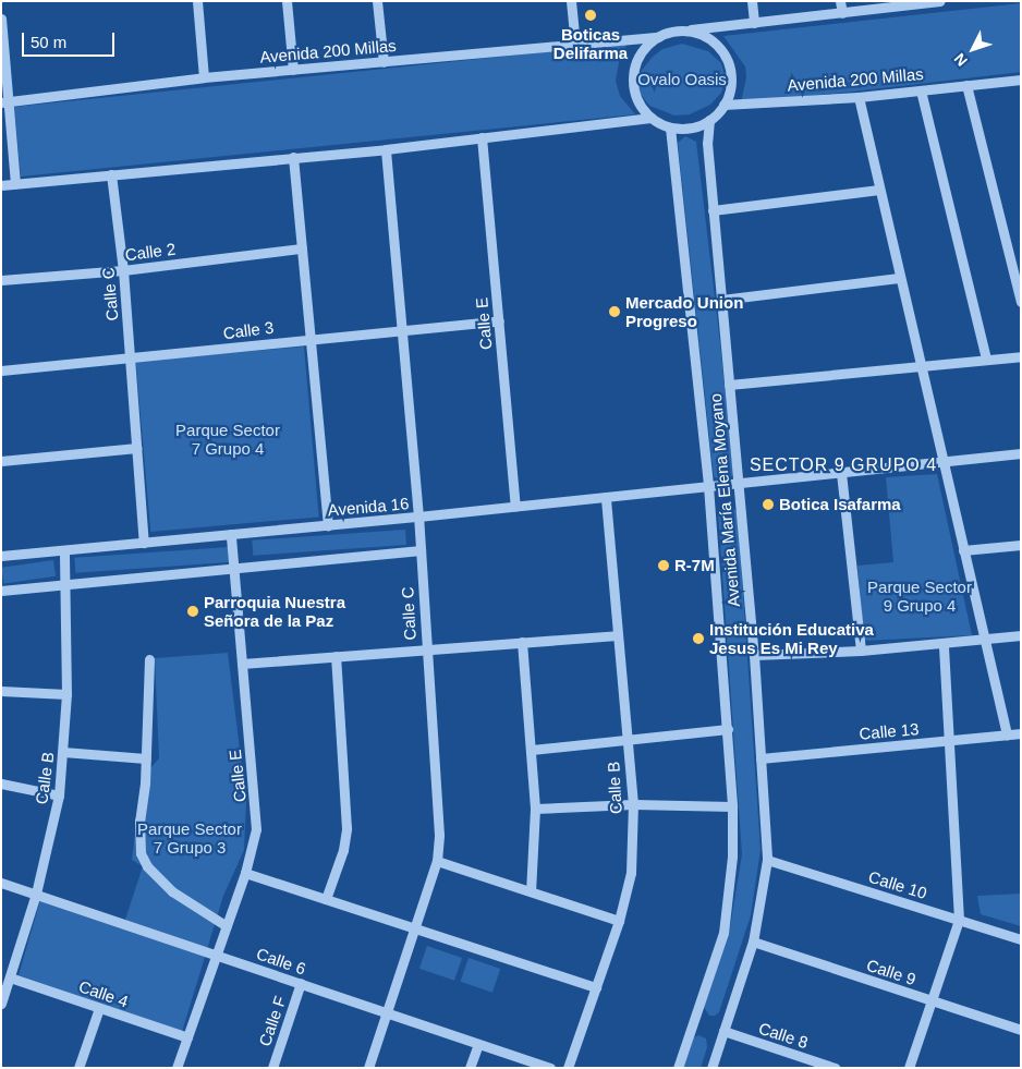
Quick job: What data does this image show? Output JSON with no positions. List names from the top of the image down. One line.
{"streets":{"street":["Avenida 200 Millas","Calle 2","Calle C","Calle E","Calle 3","Avenida María Elena Moyano","Avenida 16","Calle 13","Calle B","Calle 10","Calle 6","Calle 9","Calle 4","Calle F","Calle 8"]},"crossings":[["Avenida 200 Millas","Avenida María Elena Moyano"],["Calle 2","Calle C"],["Calle C","Calle 3"],["Calle C","Avenida 16"],["Calle C","Calle 6"],["Calle E","Calle 3"],["Calle E","Avenida 16"],["Calle E","Calle 6"],["Calle E","Calle 4"],["Avenida María Elena Moyano","Avenida 16"],["Avenida María Elena Moyano","Calle 13"],["Avenida María Elena Moyano","Calle 10"],["Avenida María Elena Moyano","Calle 9"],["Avenida María Elena Moyano","Calle 8"],["Avenida 16","Calle B"],["Calle B","Calle 6"],["Calle B","Calle 4"],["Calle 6","Calle F"]],"districts":["SECTOR 9 GRUPO 4"],"parks":["Ovalo Oasis","Parque Sector 7 Grupo 4","Parque Sector 9 Grupo 4","Parque Sector 7 Grupo 3"],"places":["Boticas Delifarma","Mercado Union Progreso","Botica Isafarma","R-7M","Parroquia Nuestra Señora de la Paz","Institución Educativa Jesus Es Mi Rey"],"scale_bar":"50 m","north":"bottom left"}
